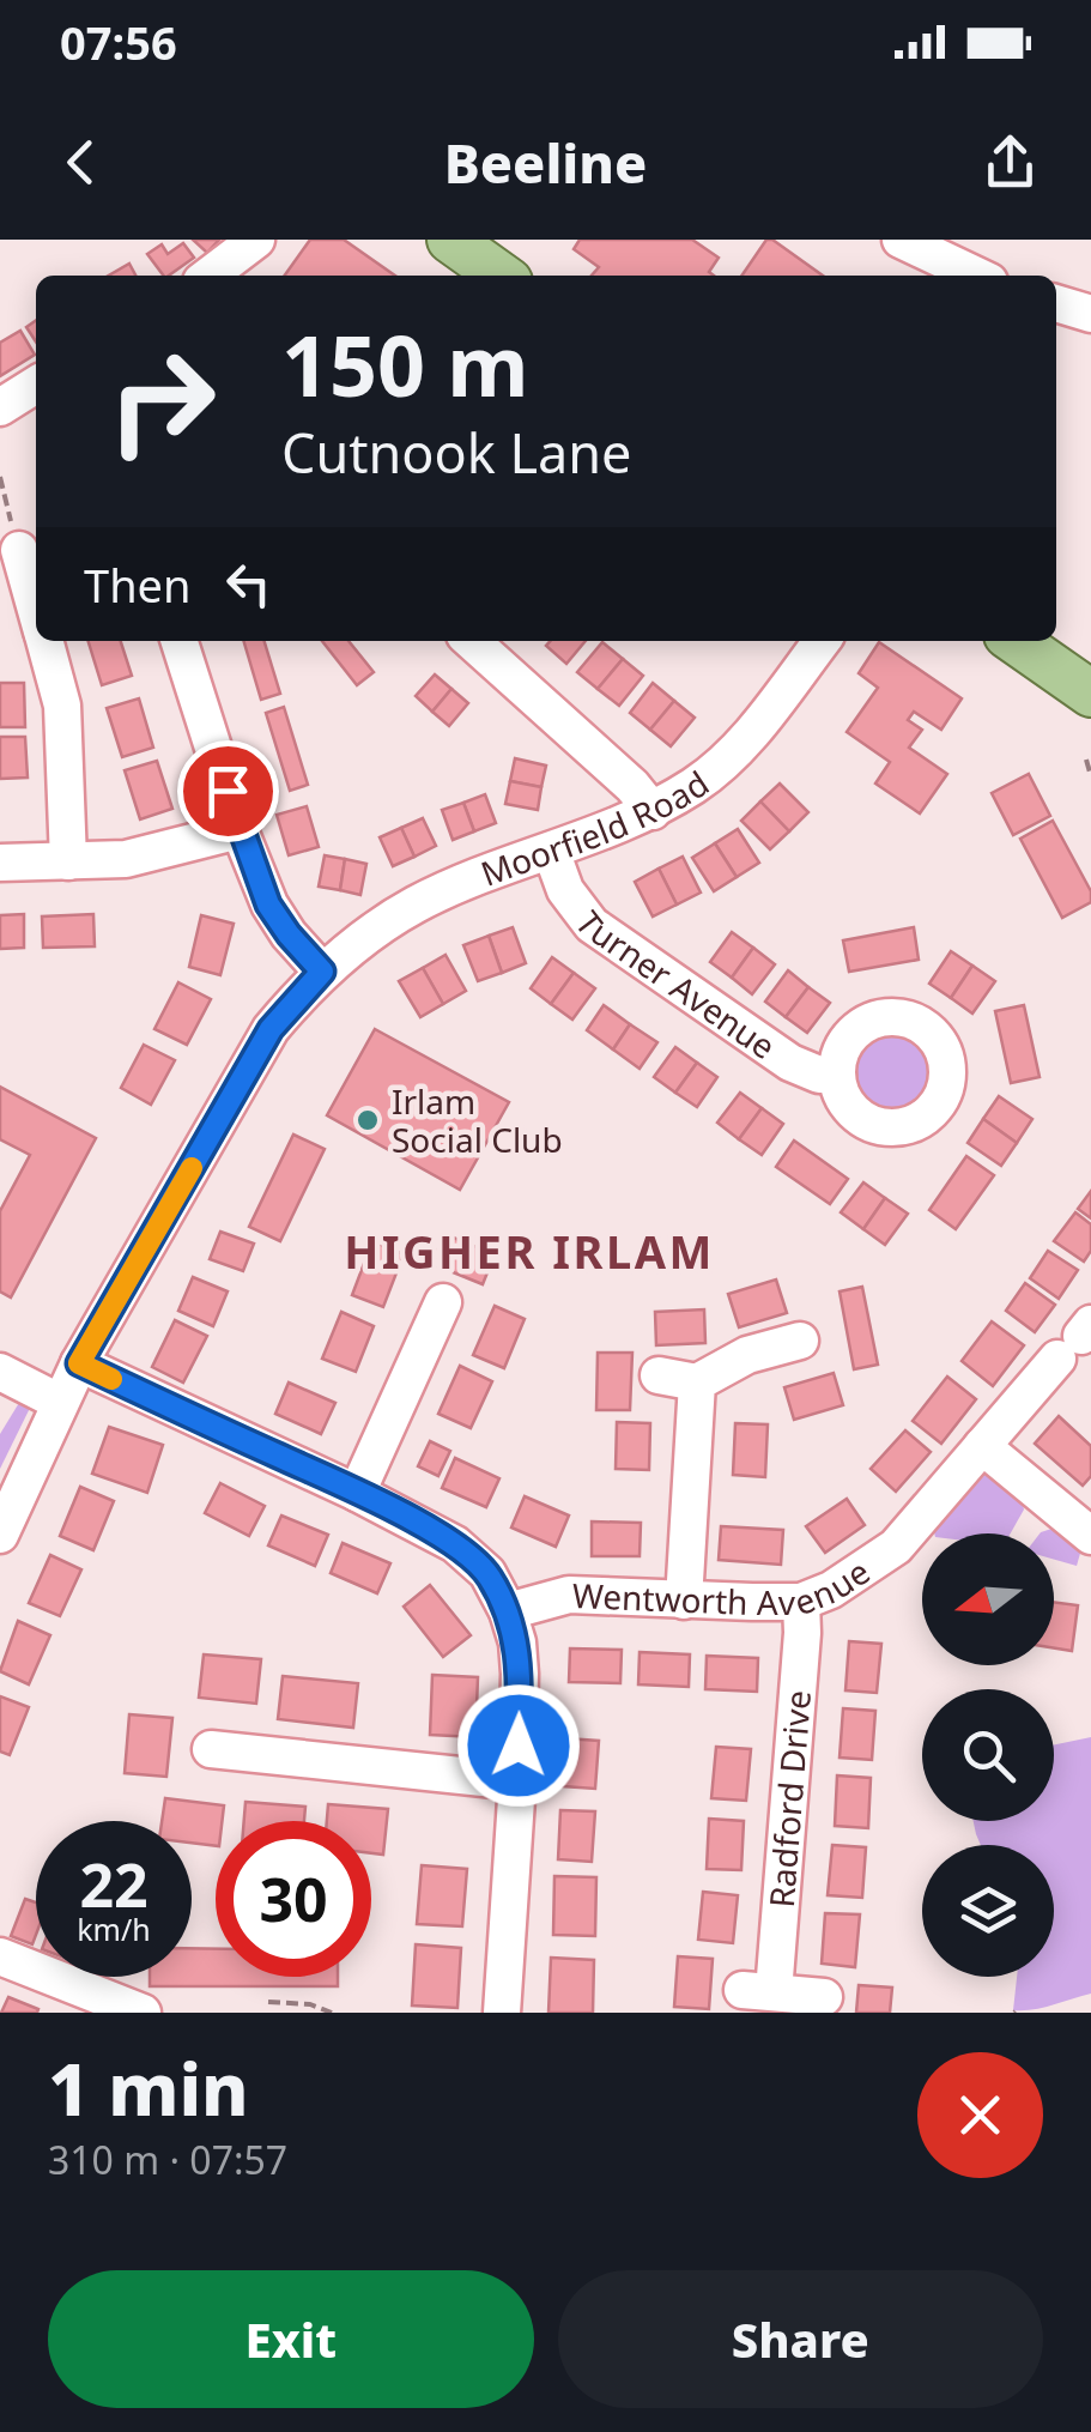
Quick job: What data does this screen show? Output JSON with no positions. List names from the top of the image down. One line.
{"streets":{"street":["Moorfield Road","Turner Avenue","Wentworth Avenue","Radford Drive"]},"crossings":[["Moorfield Road","Turner Avenue"],["Wentworth Avenue","Radford Drive"]],"districts":["HIGHER IRLAM"],"places":["Irlam Social Club"],"north":"left","page":{"status":"07:56","header":"Beeline","turn":["150 m","Cutnook Lane"],"then":"Then","speed":"22 km/h","limit":"30","heading":["1 min","310 m · 07:57"],"buttons":["Exit","Share"]}}
